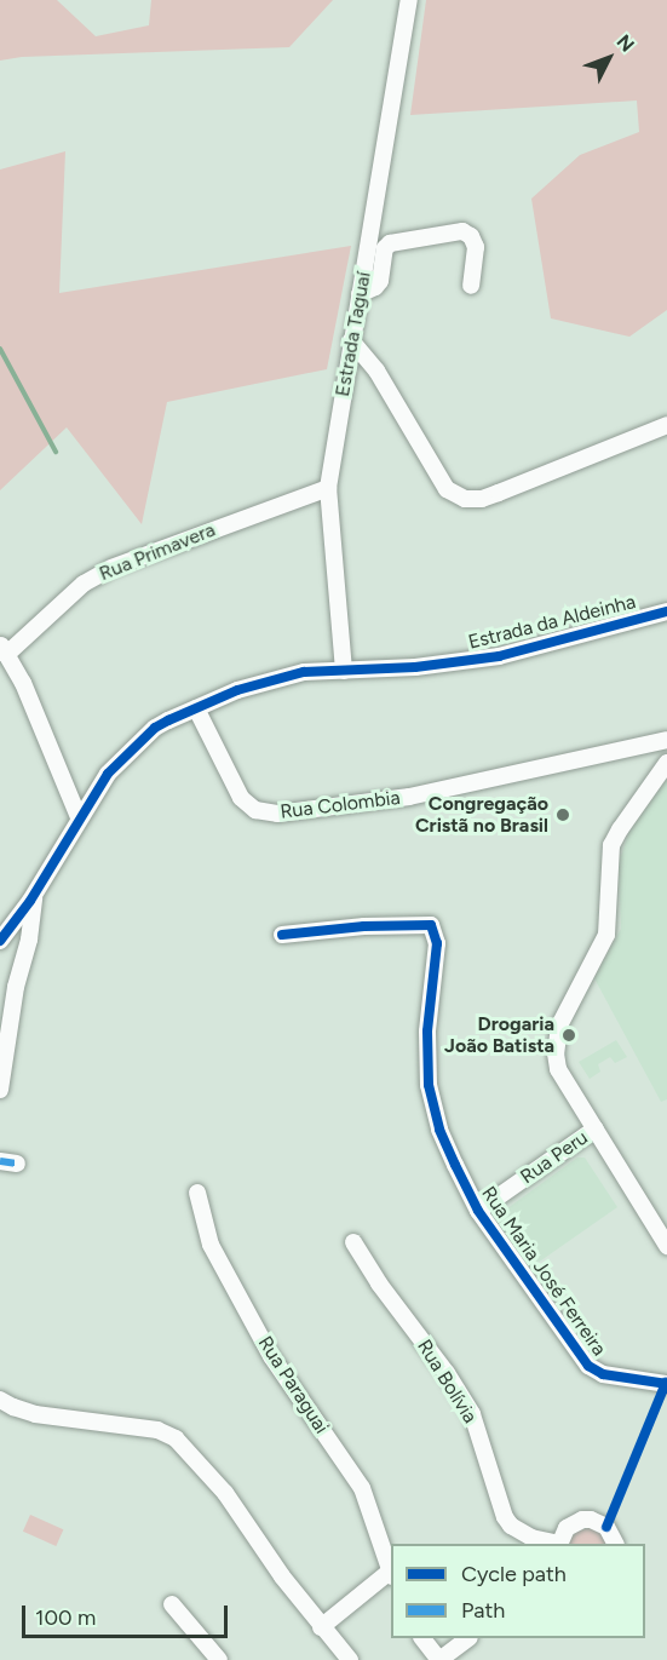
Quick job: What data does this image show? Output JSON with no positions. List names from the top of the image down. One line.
{"streets":{"street":["Estrada Taguaí","Rua Primavera","Estrada da Aldeinha","Rua Colombia","Rua Peru","Rua Maria José Ferreira","Rua Bolívia","Rua Paraguai"]},"crossings":[["Estrada Taguaí","Rua Primavera"],["Estrada Taguaí","Estrada da Aldeinha"],["Estrada da Aldeinha","Rua Colombia"],["Rua Peru","Rua Maria José Ferreira"]],"places":["Congregação Cristã no Brasil","Drogaria João Batista"],"legend":["Cycle path","Path"],"scale_bar":"100 m","north":"top right"}
